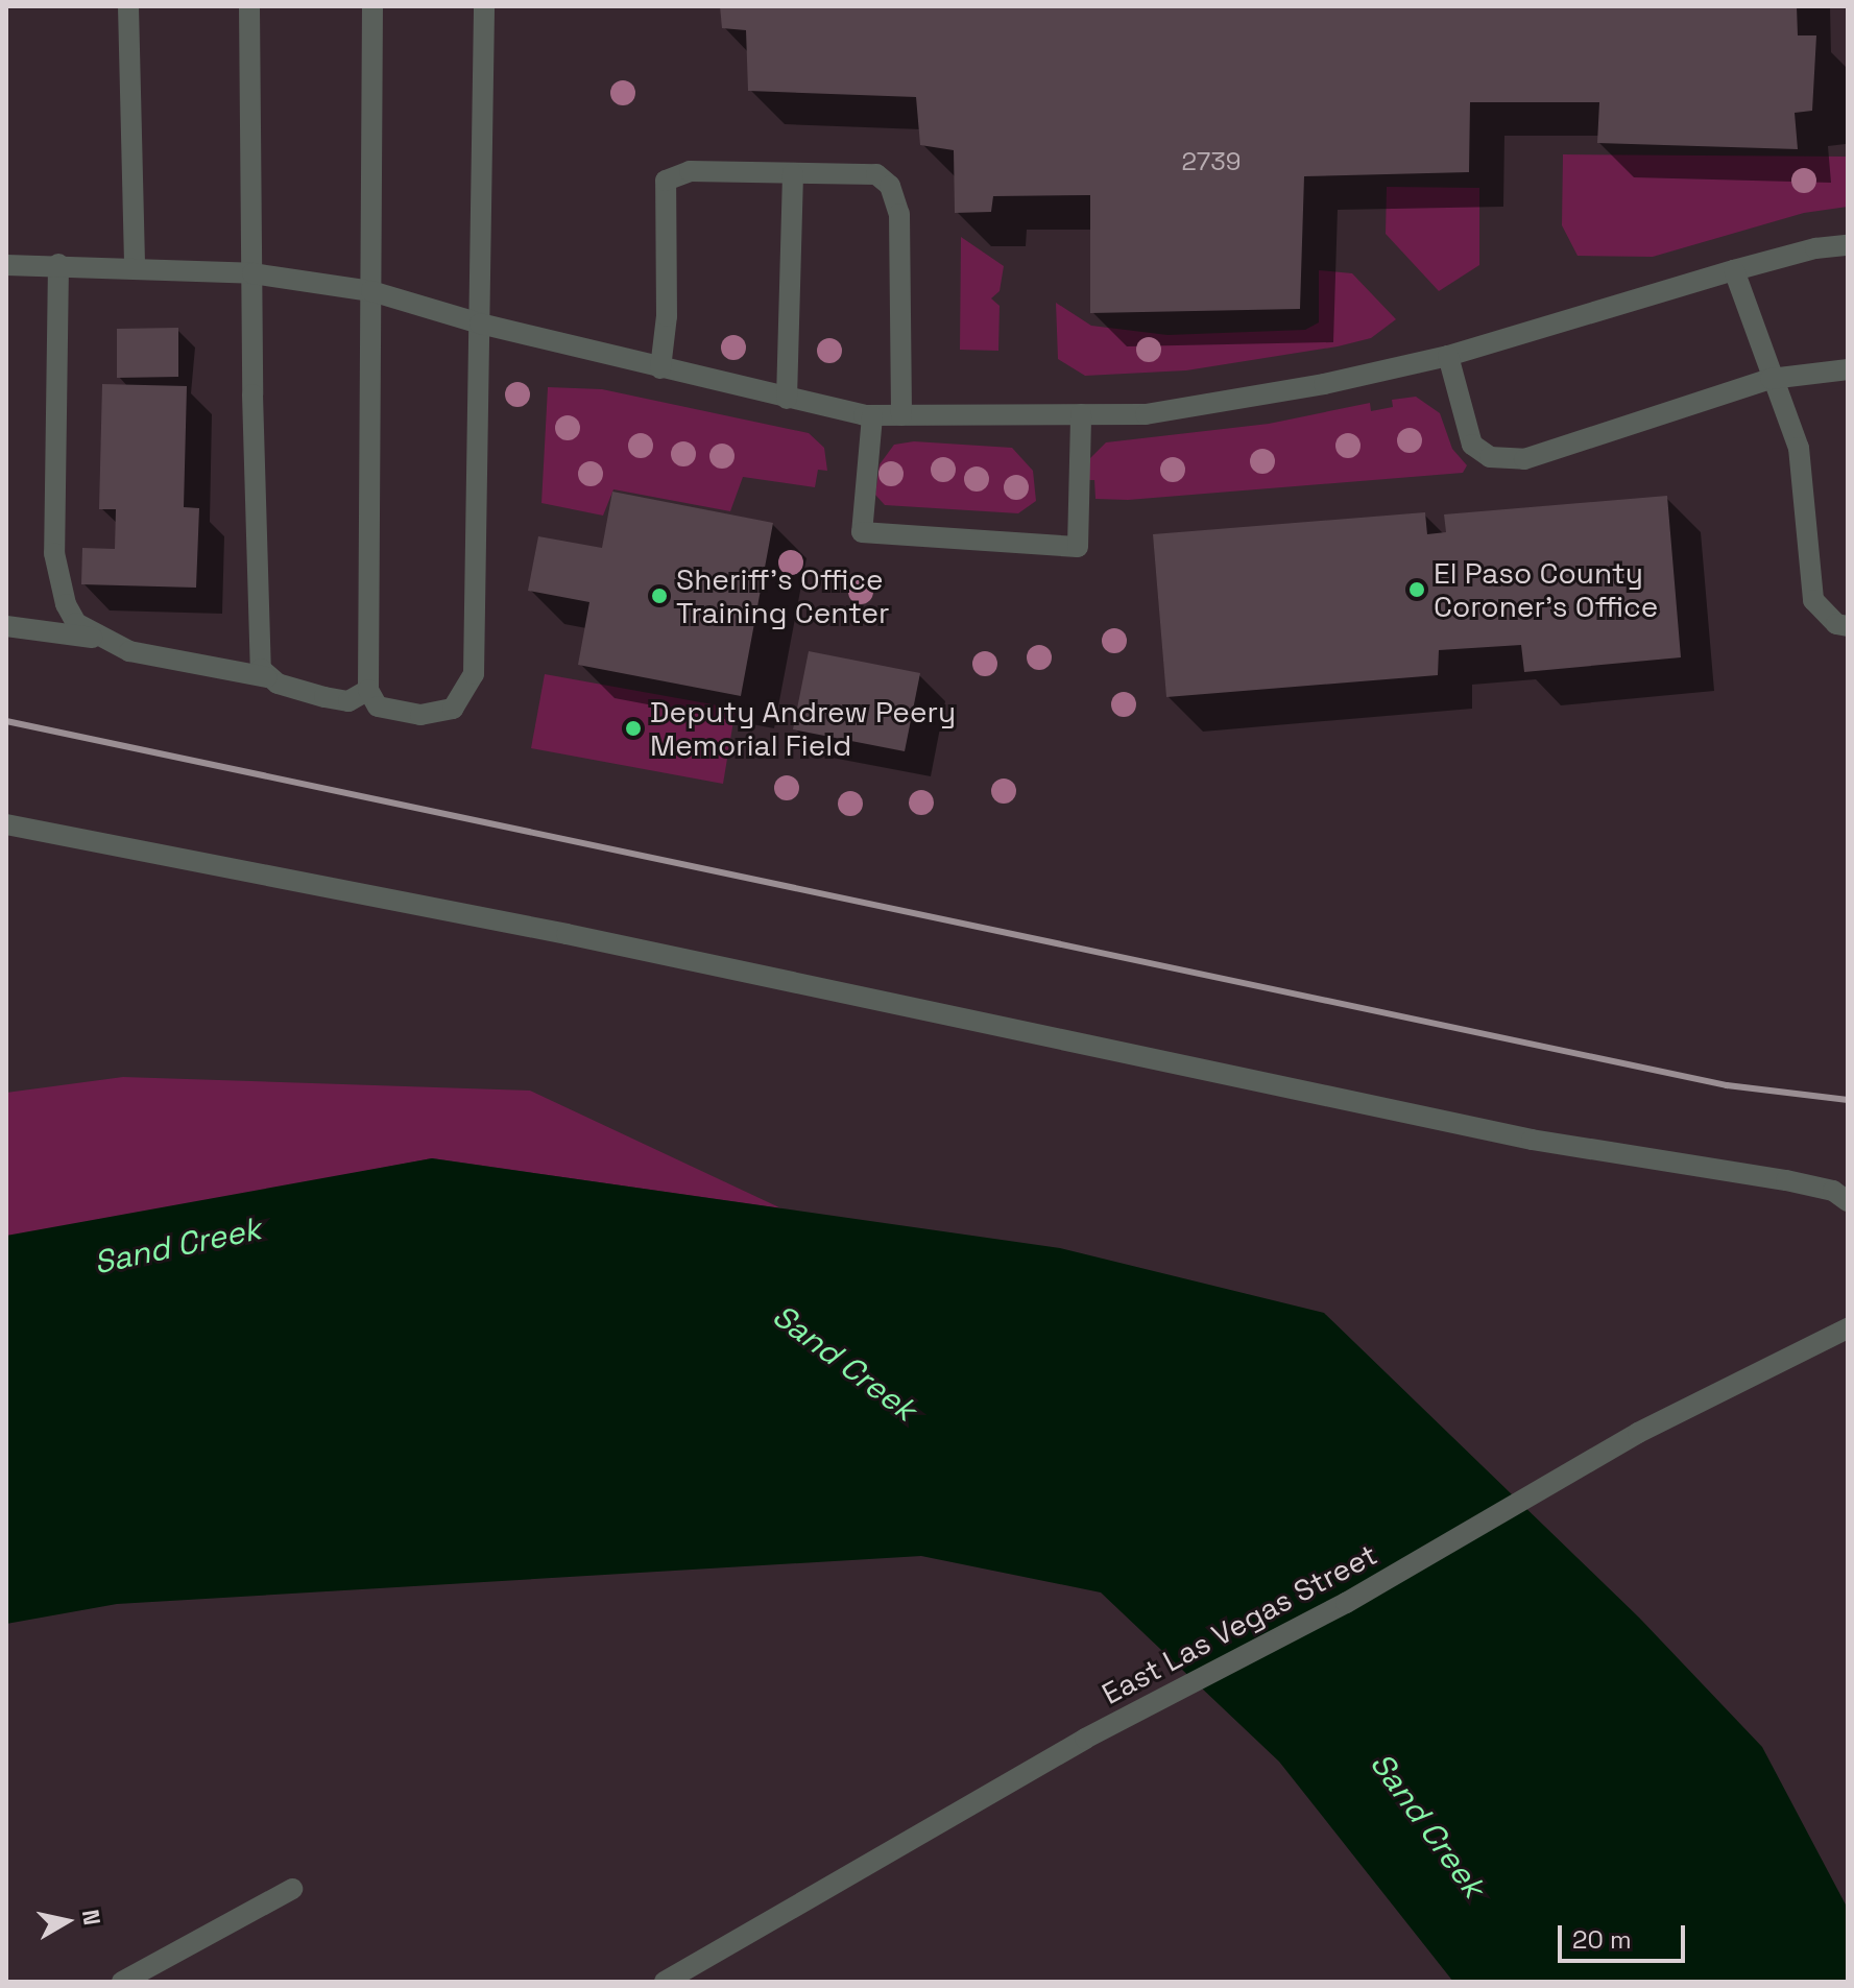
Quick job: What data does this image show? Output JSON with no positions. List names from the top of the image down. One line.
{"streets":{"street":["East Las Vegas Street"]},"water":["Sand Creek"],"places":["El Paso County Coroner's Office","Sheriff's Office Training Center","Deputy Andrew Peery Memorial Field"],"house_numbers":["2739"],"scale_bar":"20 m","north":"right"}
